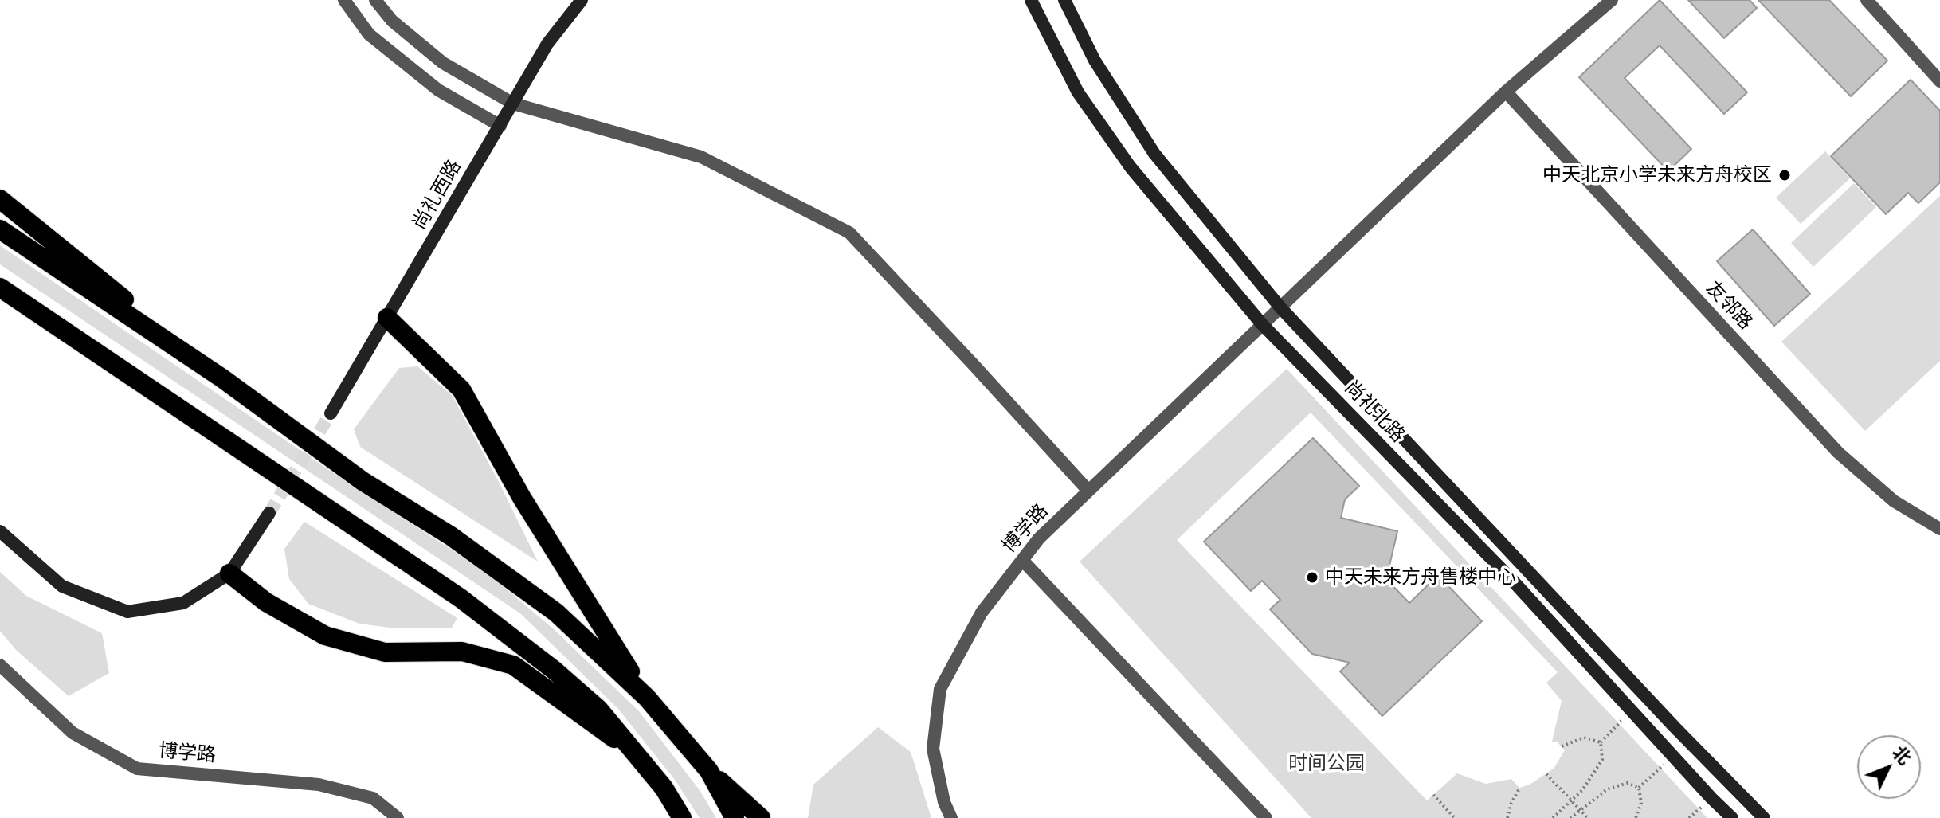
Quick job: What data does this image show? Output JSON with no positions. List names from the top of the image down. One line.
{"streets":{"street":["尚礼西路","友邻路","尚礼北路","博学路"]},"crossings":[["尚礼北路","博学路"]],"parks":["时间公园"],"places":["中天北京小学未来方舟校区","中天未来方舟售楼中心"],"north":"top right"}
